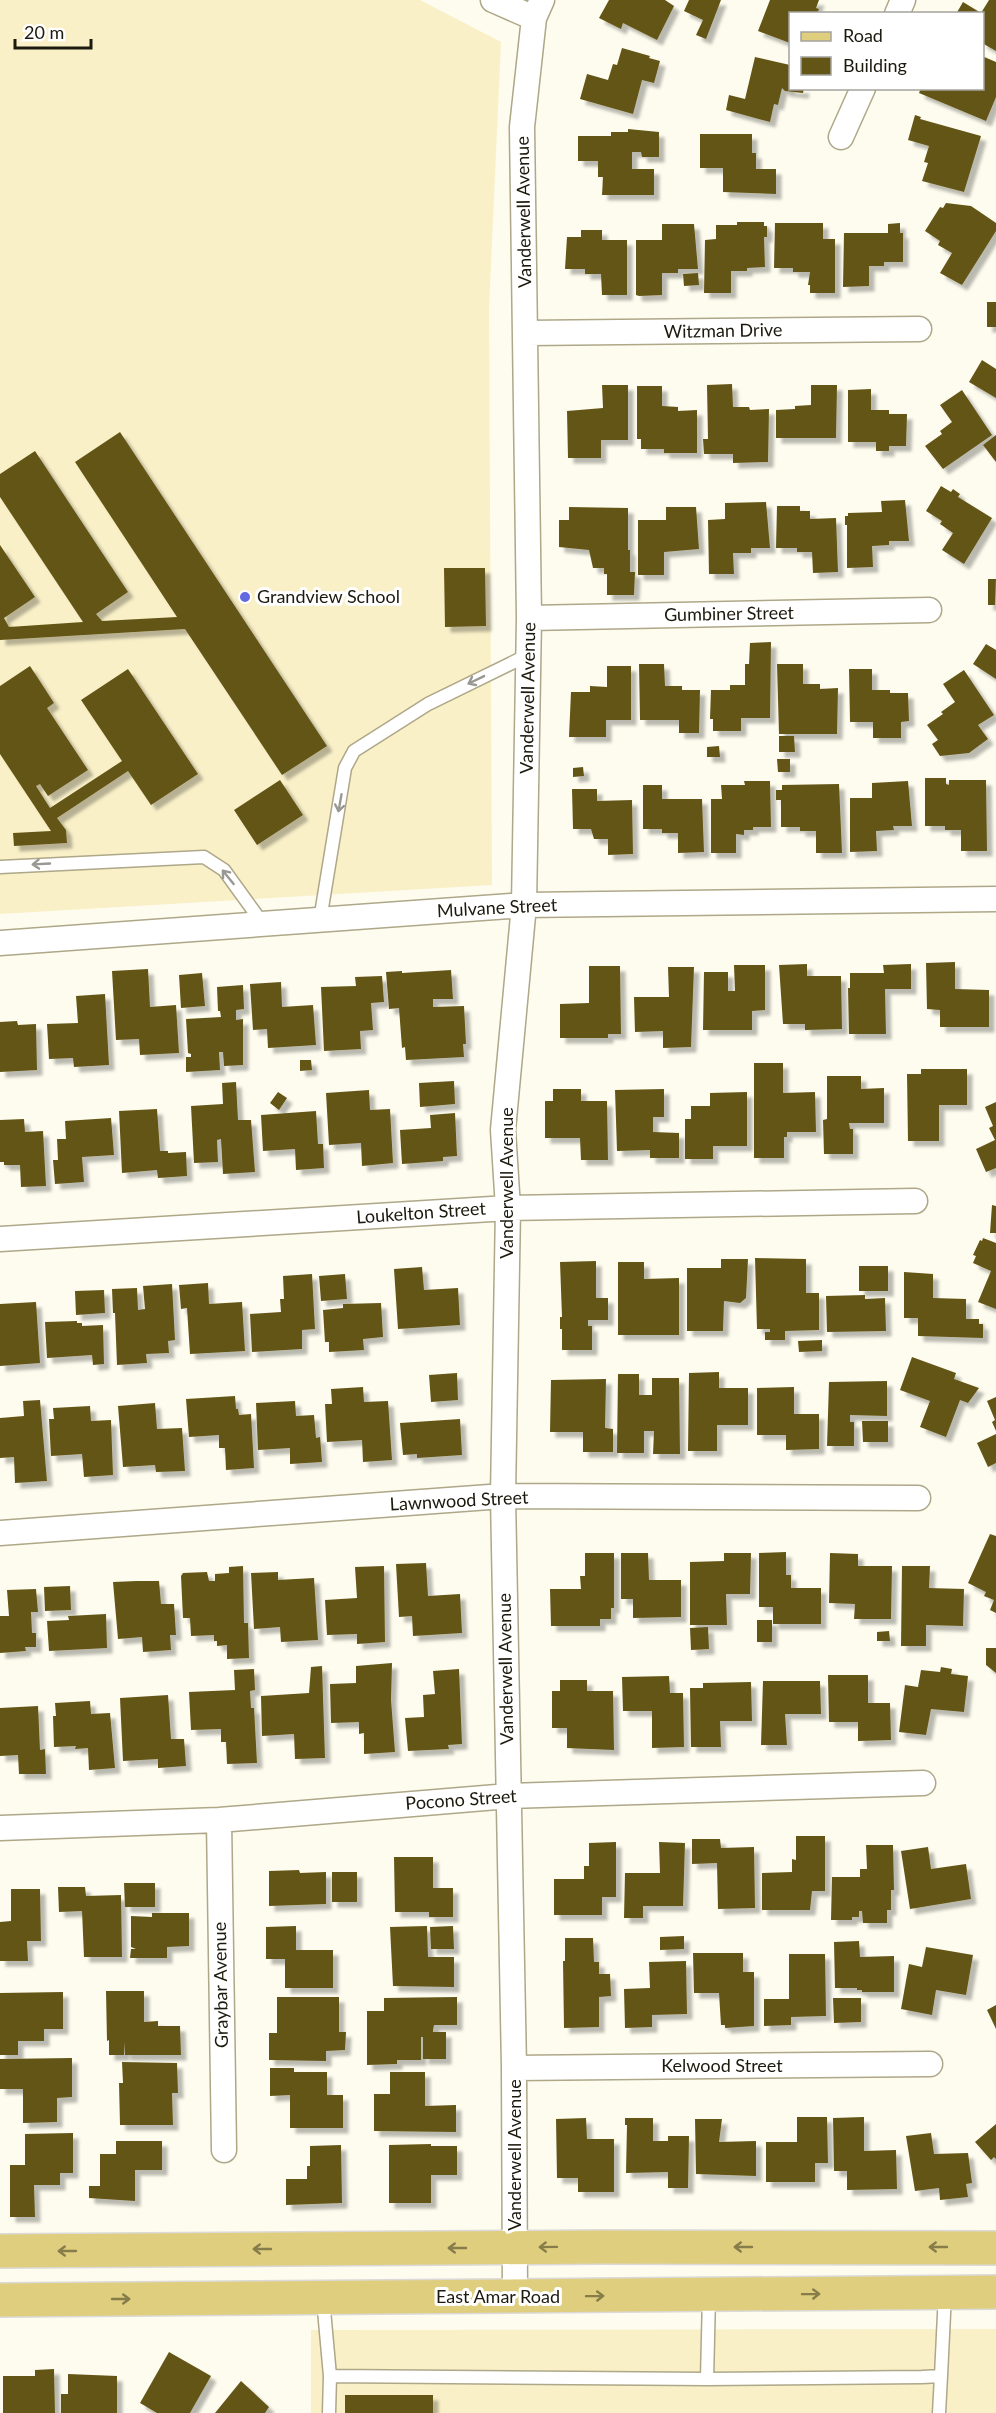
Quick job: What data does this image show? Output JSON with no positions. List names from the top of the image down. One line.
{"streets":{"main road":["East Amar Road"],"street":["Vanderwell Avenue","Witzman Drive","Gumbiner Street","Mulvane Street","Loukelton Street","Lawnwood Street","Pocono Street","Graybar Avenue","Kelwood Street"]},"crossings":[["Vanderwell Avenue","Witzman Drive"],["Vanderwell Avenue","Gumbiner Street"],["Vanderwell Avenue","Mulvane Street"],["Vanderwell Avenue","Loukelton Street"],["Vanderwell Avenue","Lawnwood Street"],["Vanderwell Avenue","Pocono Street"],["Vanderwell Avenue","Kelwood Street"],["Vanderwell Avenue","East Amar Road"],["Pocono Street","Graybar Avenue"]],"places":["Grandview School"],"legend":["Road","Building"],"scale_bar":"20 m"}
